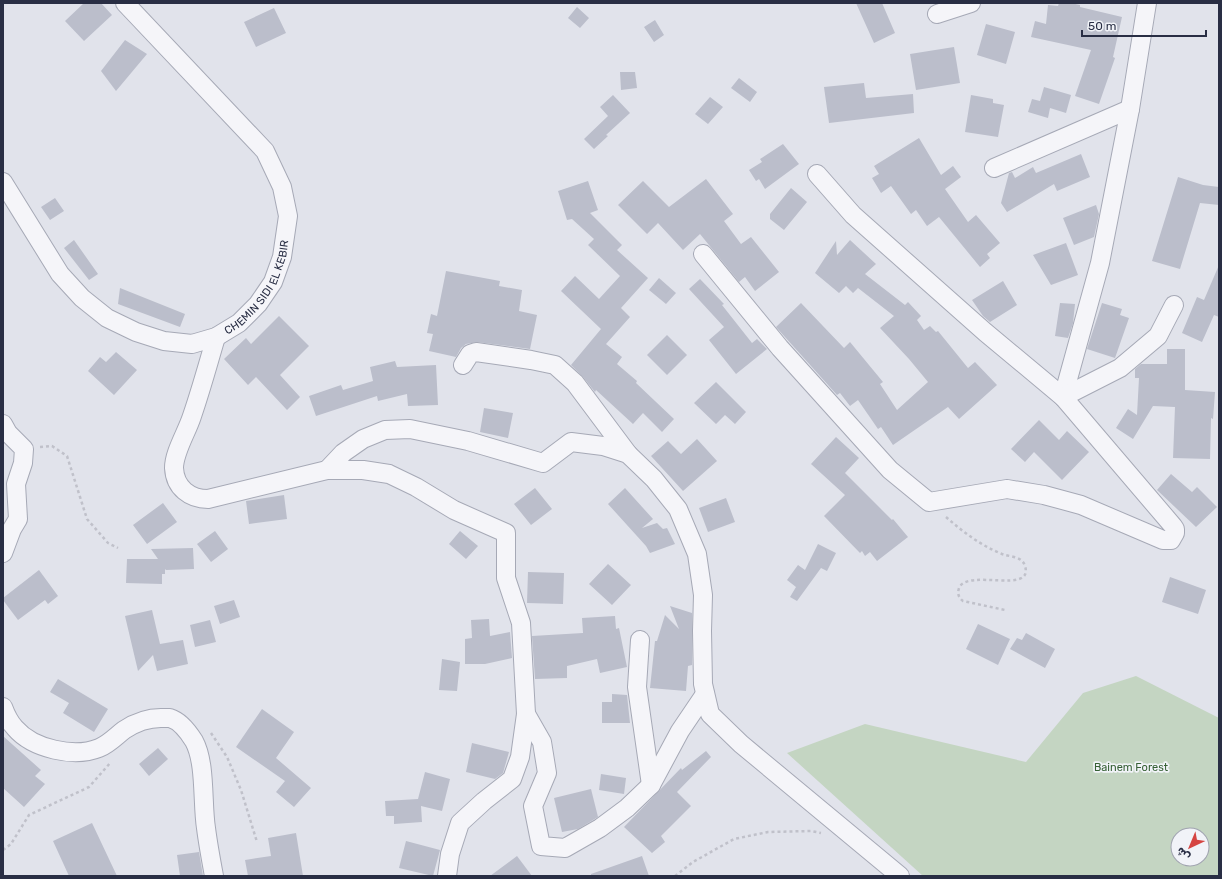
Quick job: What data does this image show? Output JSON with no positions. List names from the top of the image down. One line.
{"streets":{"street":["CHEMIN SIDI EL KEBIR"]},"parks":["Bainem Forest"],"scale_bar":"50 m","north":"bottom left"}
